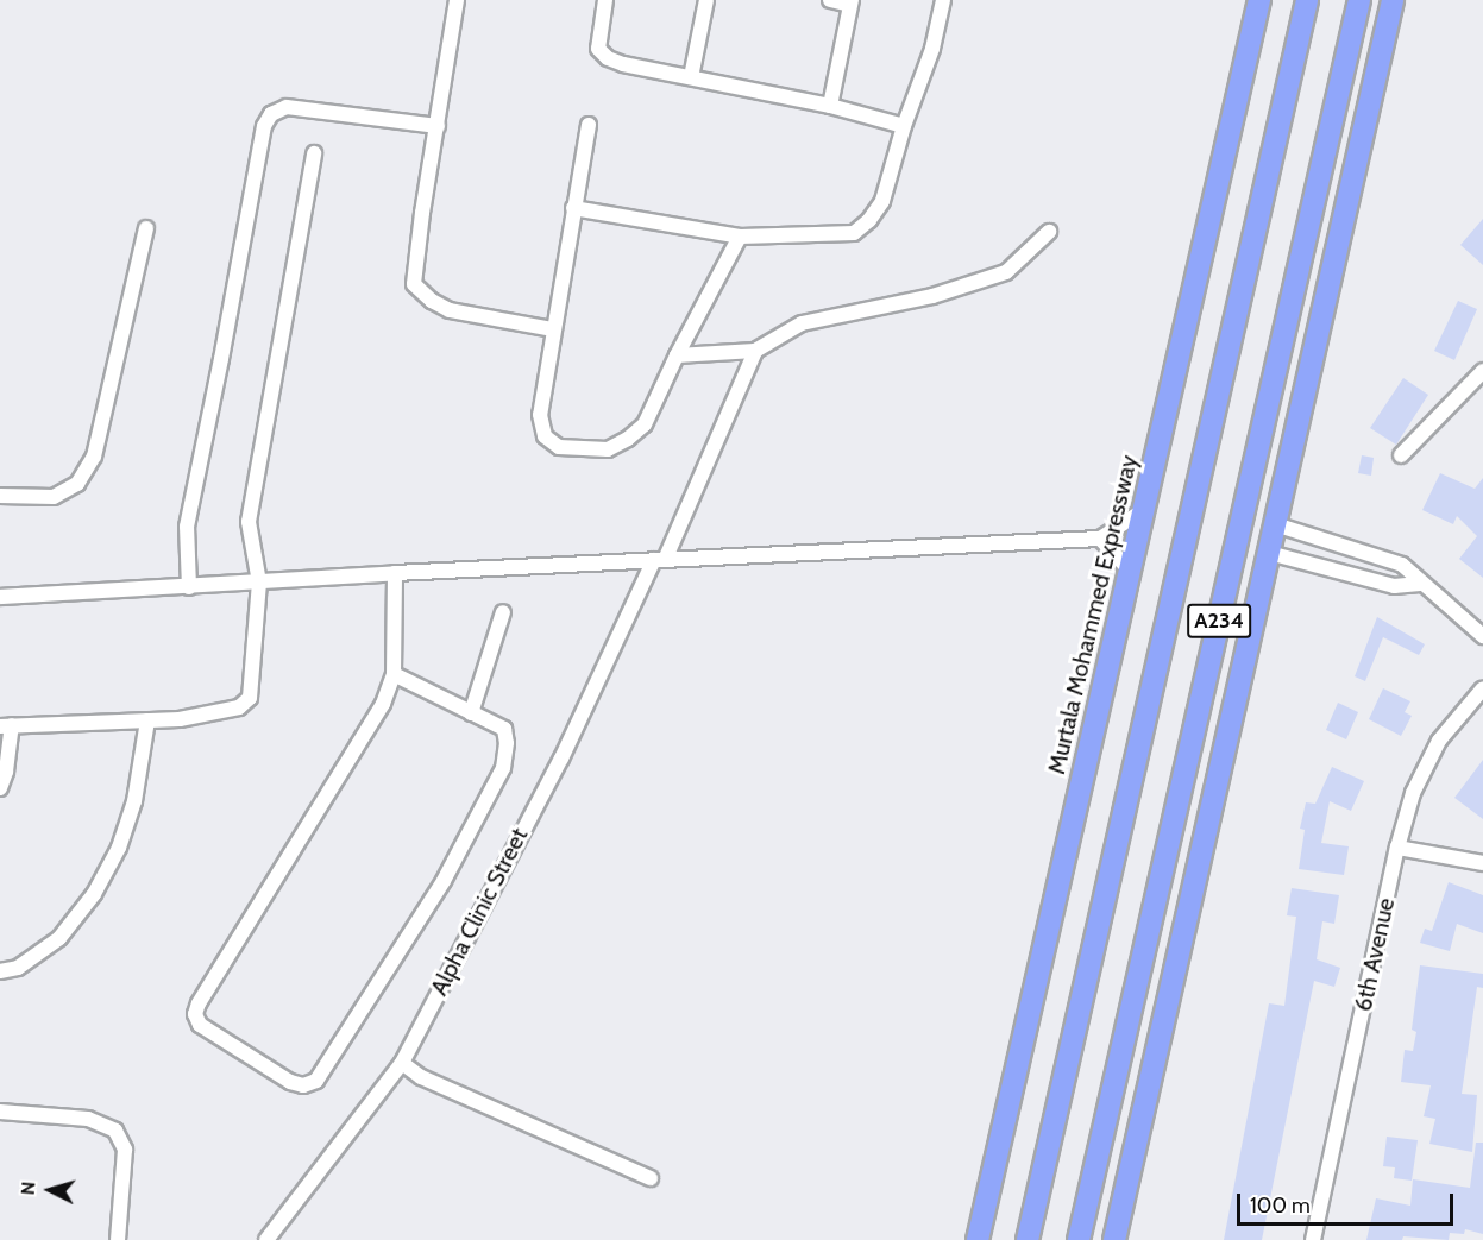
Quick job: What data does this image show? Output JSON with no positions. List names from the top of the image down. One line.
{"streets":{"highway":["Murtala Mohammed Expressway","A234"],"street":["Alpha Clinic Street","6th Avenue"]},"scale_bar":"100 m","north":"left"}
